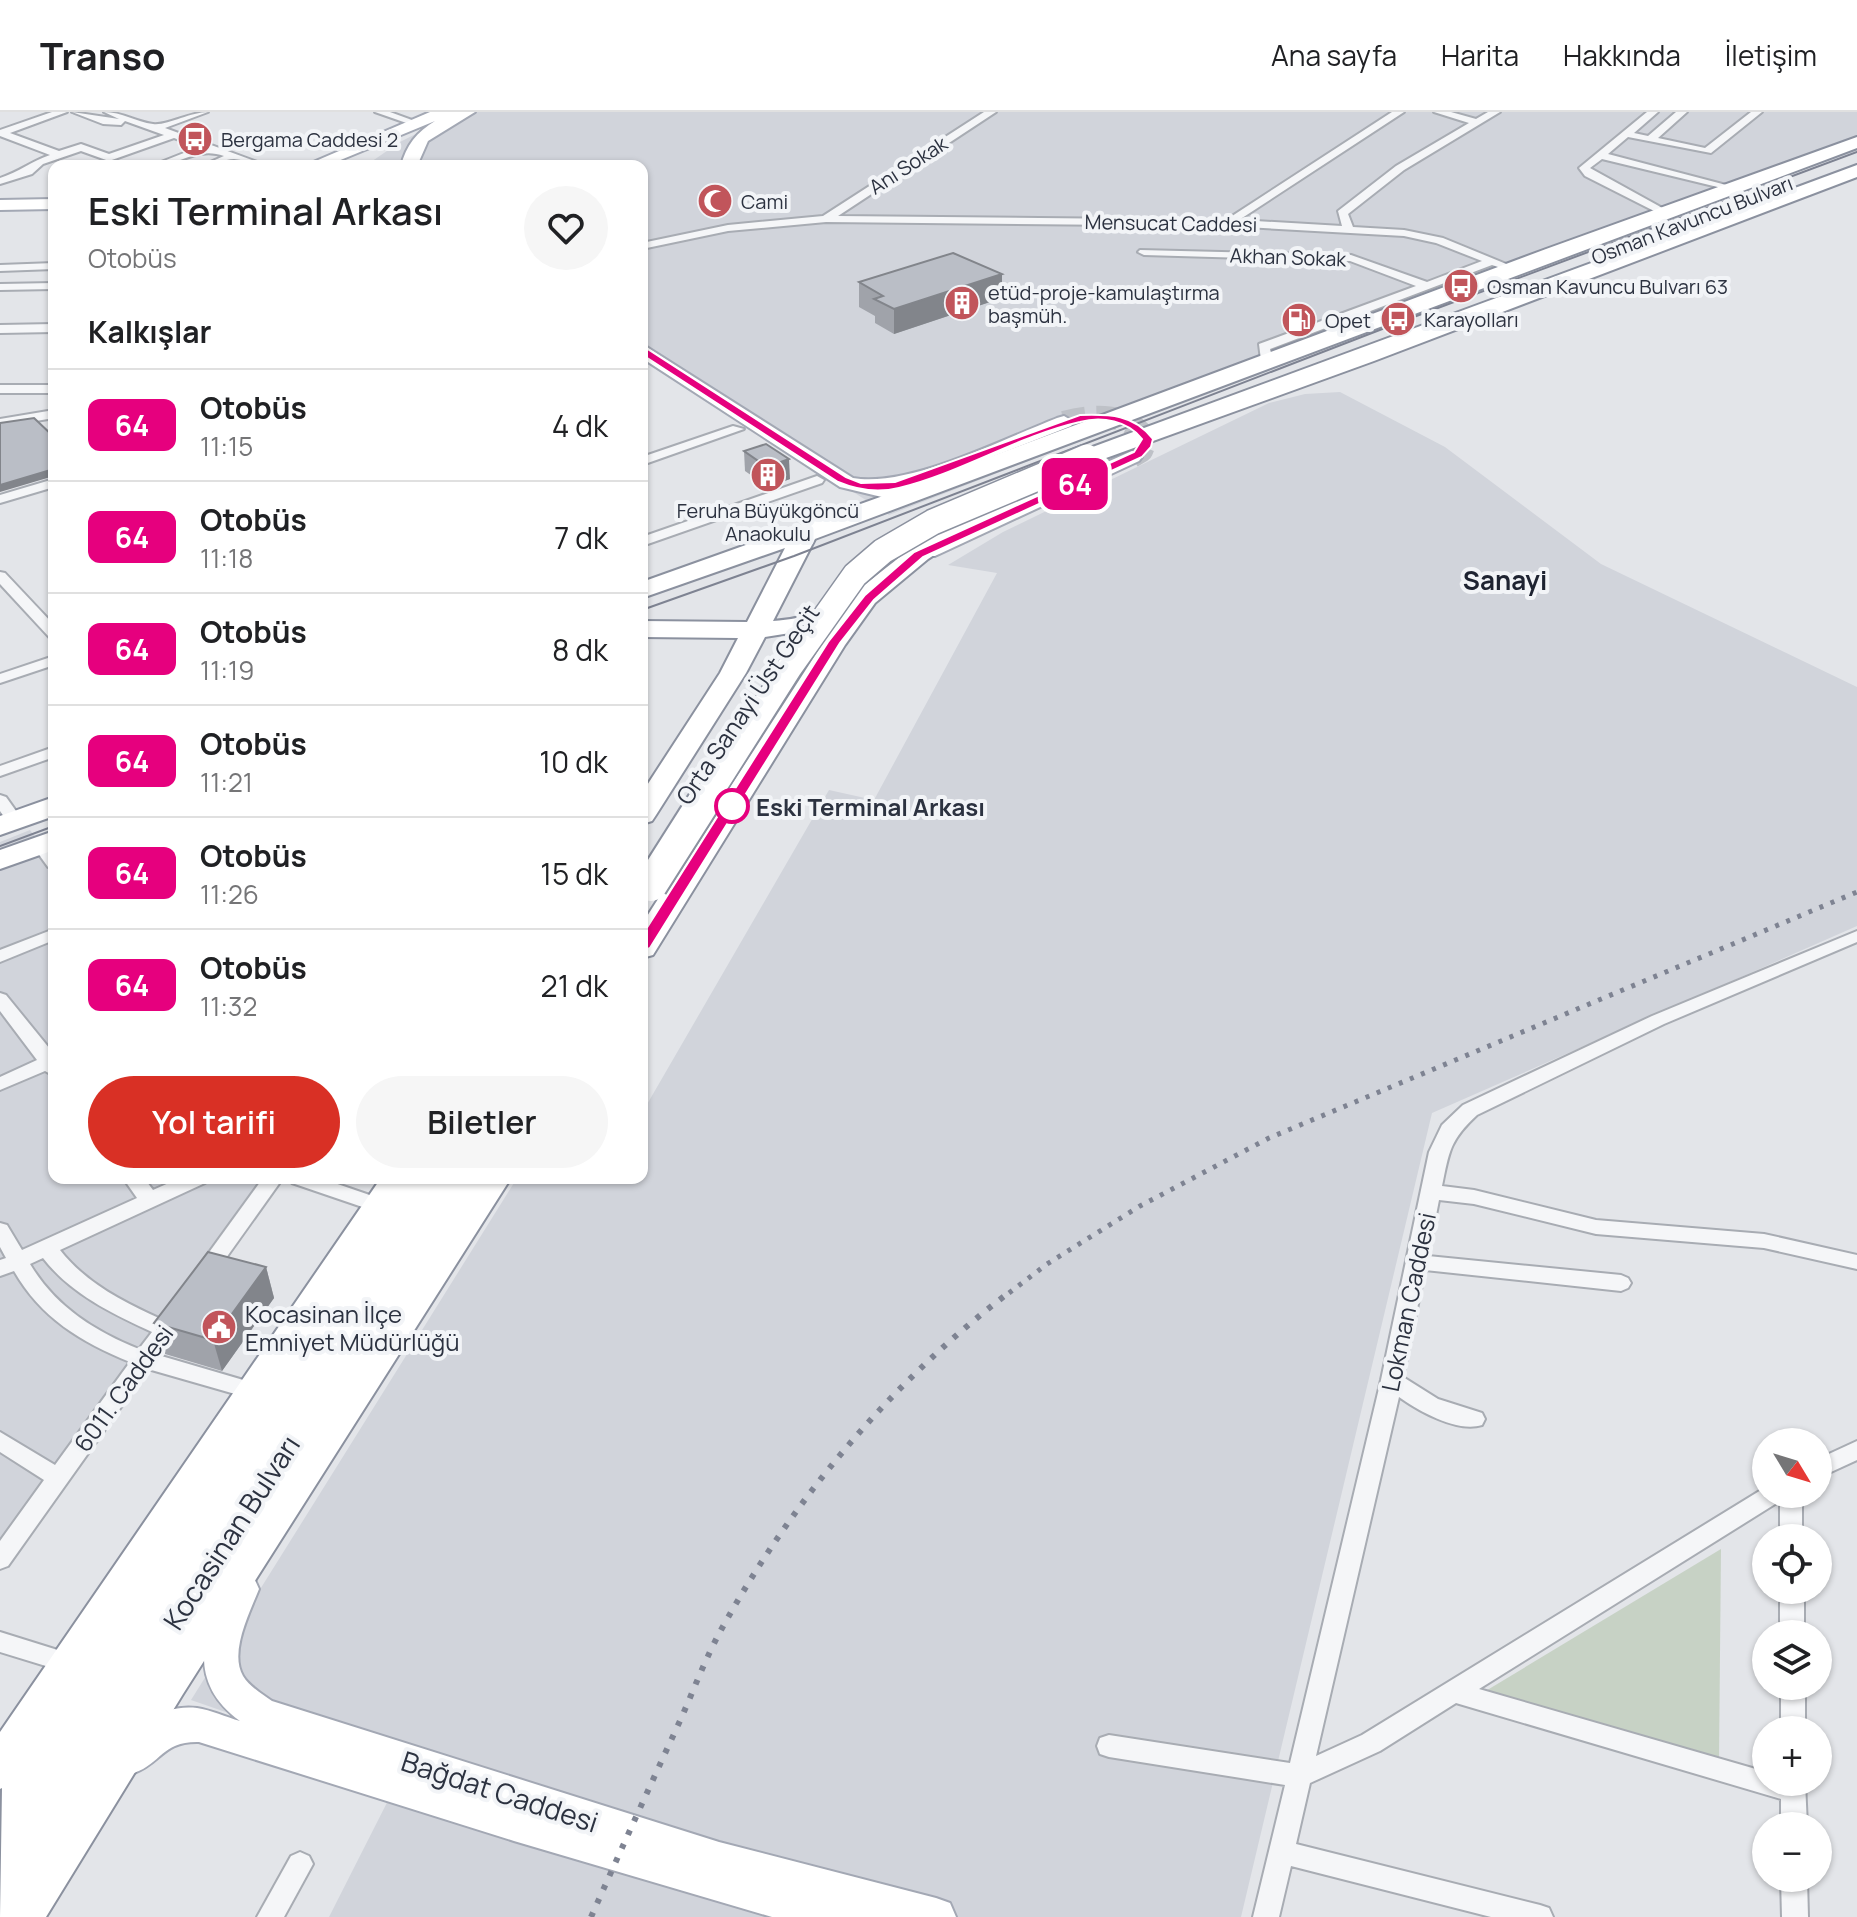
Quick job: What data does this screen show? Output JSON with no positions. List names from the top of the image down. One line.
{"streets":{"highway":["Osman Kavuncu Bulvarı","Orta Sanayi Üst Geçit","Kocasinan Bulvarı"],"main road":["Bağdat Caddesi"],"street":["Anı Sokak","Mensucat Caddesi","Akhan Sokak","Lokman Caddesi","6011. Caddesi"]},"crossings":[["Anı Sokak","Mensucat Caddesi"],["Osman Kavuncu Bulvarı","Orta Sanayi Üst Geçit"]],"districts":["Sanayi"],"places":{"bus stop":["Bergama Caddesi 2","Osman Kavuncu Bulvarı 63","Karayolları"],"mosque":["Cami"],"building":["etüd-proje-kamulaştırma başmüh.","Feruha Büyükgöncü Anaokulu"],"fuel station":["Opet"],"other":["Eski Terminal Arkası"],"public building":["Kocasinan İlçe Emniyet Müdürlüğü"]},"lines":["bus line 64"],"north":"bottom right","page":{"header":"Transo","nav":["Ana sayfa","Harita","Hakkında","İletişim"],"on_map":"64","heading":[["Eski Terminal Arkası","Otobüs"],"Kalkışlar"],"list":[{"mark":"64","name":"Otobüs","note":"11:15","value":"4 dk"},{"mark":"64","name":"Otobüs","note":"11:18","value":"7 dk"},{"mark":"64","name":"Otobüs","note":"11:19","value":"8 dk"},{"mark":"64","name":"Otobüs","note":"11:21","value":"10 dk"},{"mark":"64","name":"Otobüs","note":"11:26","value":"15 dk"},{"mark":"64","name":"Otobüs","note":"11:32","value":"21 dk"}],"buttons":["Yol tarifi","Biletler"],"map_buttons":["+","−"]}}
